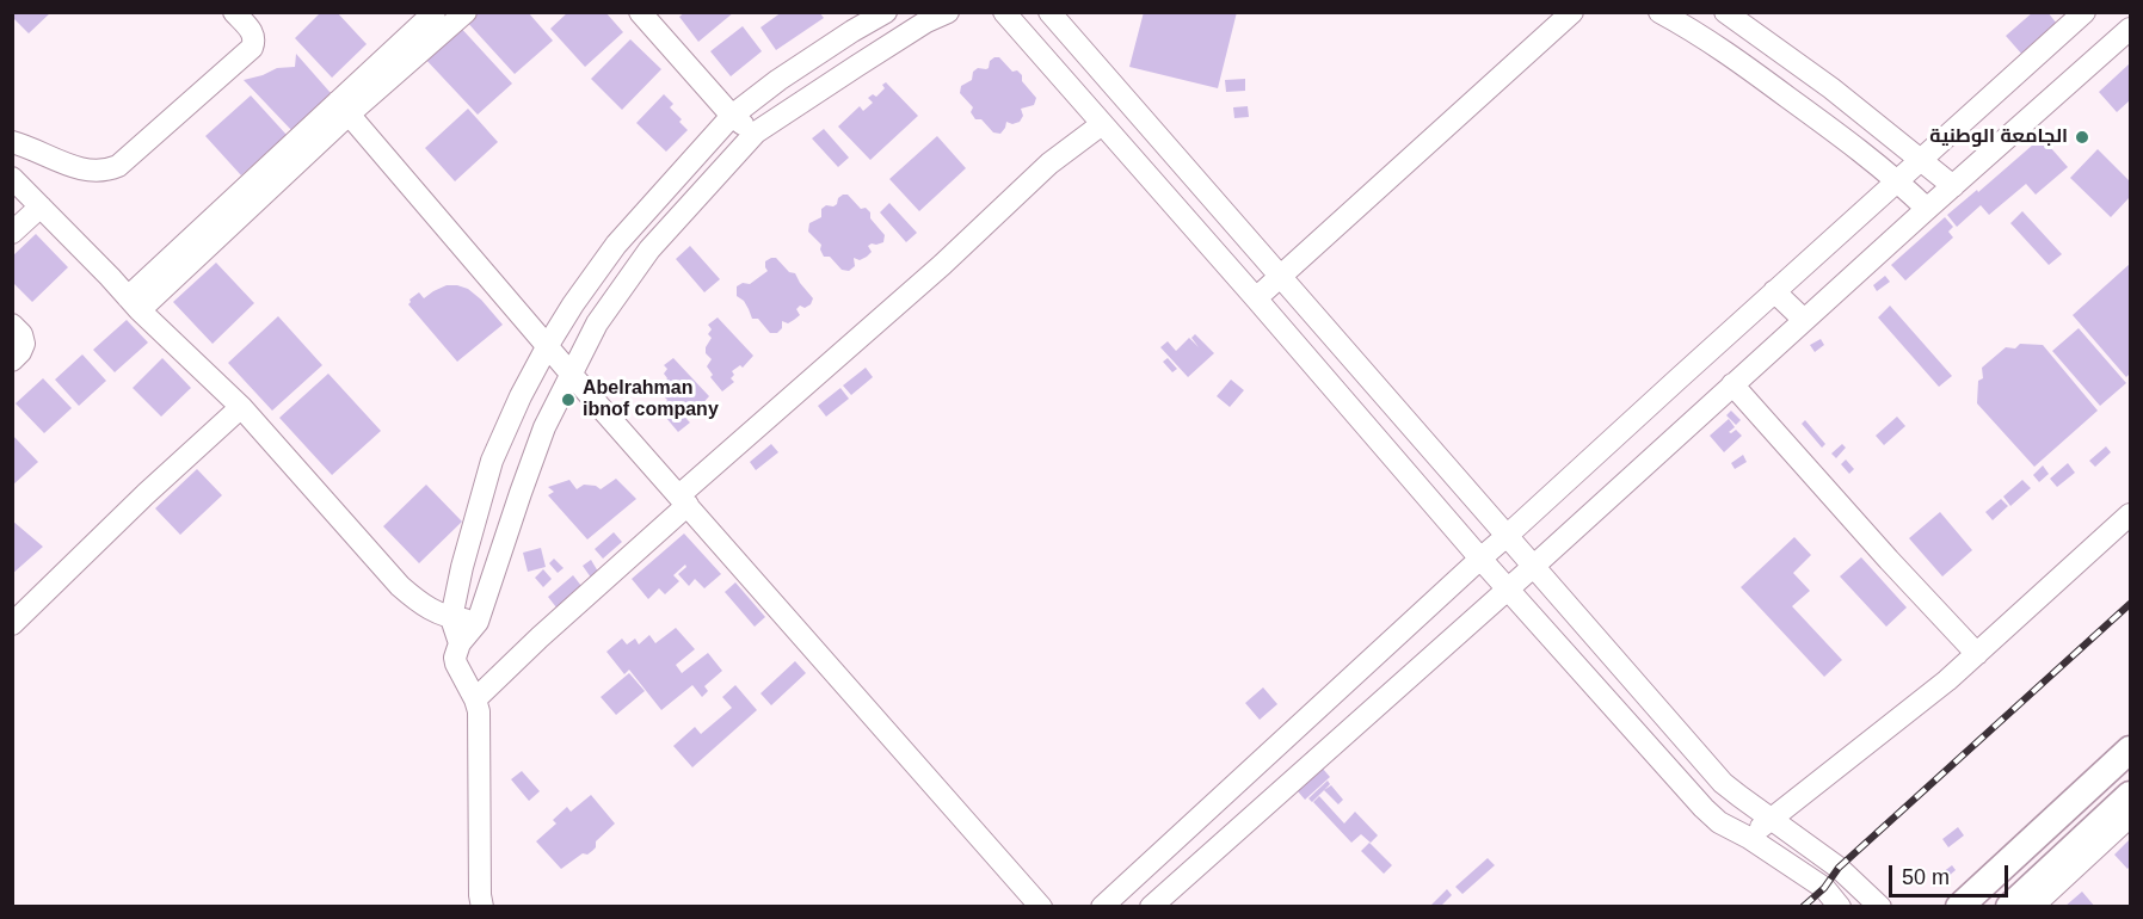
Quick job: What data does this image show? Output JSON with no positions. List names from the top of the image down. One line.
{"places":["الجامعة الوطنية","Abelrahman ibnof company"],"scale_bar":"50 m"}
